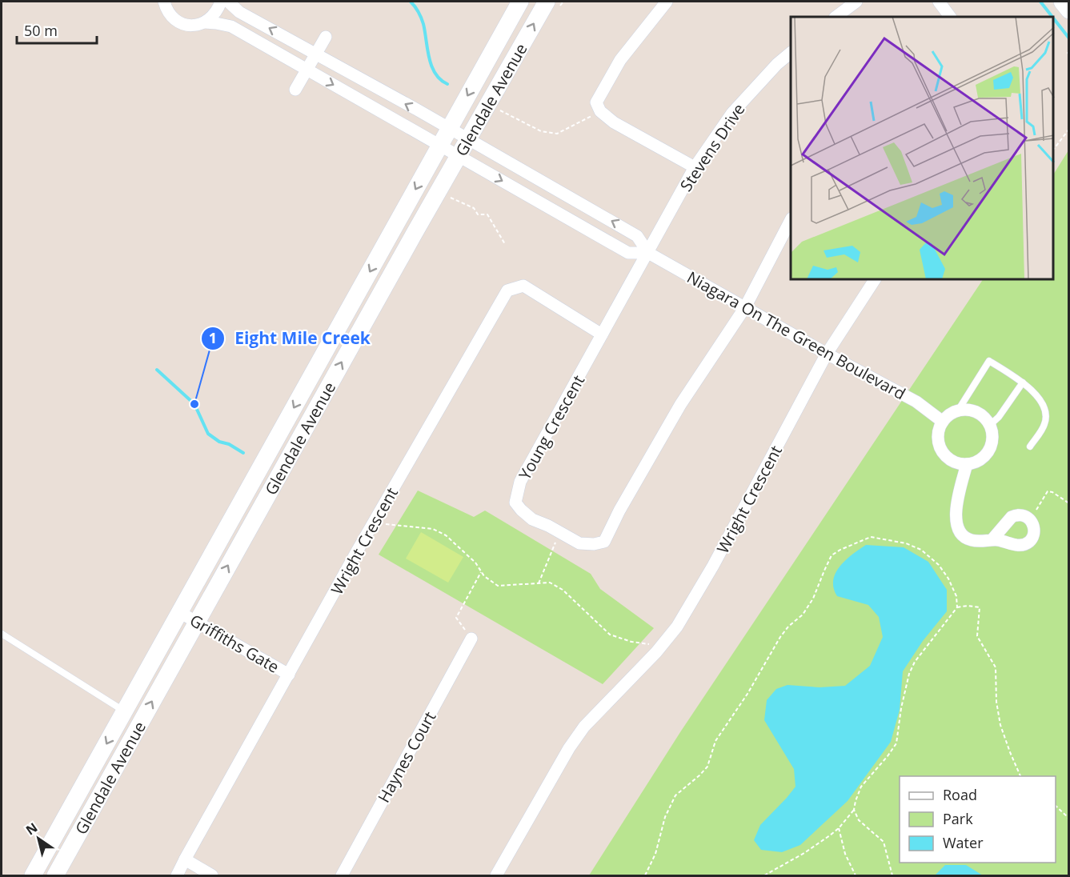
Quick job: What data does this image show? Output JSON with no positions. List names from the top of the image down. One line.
{"streets":{"main road":["Glendale Avenue"],"street":["Stevens Drive","Niagara On The Green Boulevard","Young Crescent","Wright Crescent","Griffiths Gate","Haynes Court"]},"crossings":[["Glendale Avenue","Niagara On The Green Boulevard"],["Glendale Avenue","Griffiths Gate"],["Stevens Drive","Niagara On The Green Boulevard"],["Stevens Drive","Young Crescent"],["Niagara On The Green Boulevard","Young Crescent"],["Niagara On The Green Boulevard","Wright Crescent"],["Young Crescent","Wright Crescent"],["Wright Crescent","Griffiths Gate"]],"places":["Eight Mile Creek"],"legend":["Road","Park","Water"],"scale_bar":"50 m","north":"top left"}
